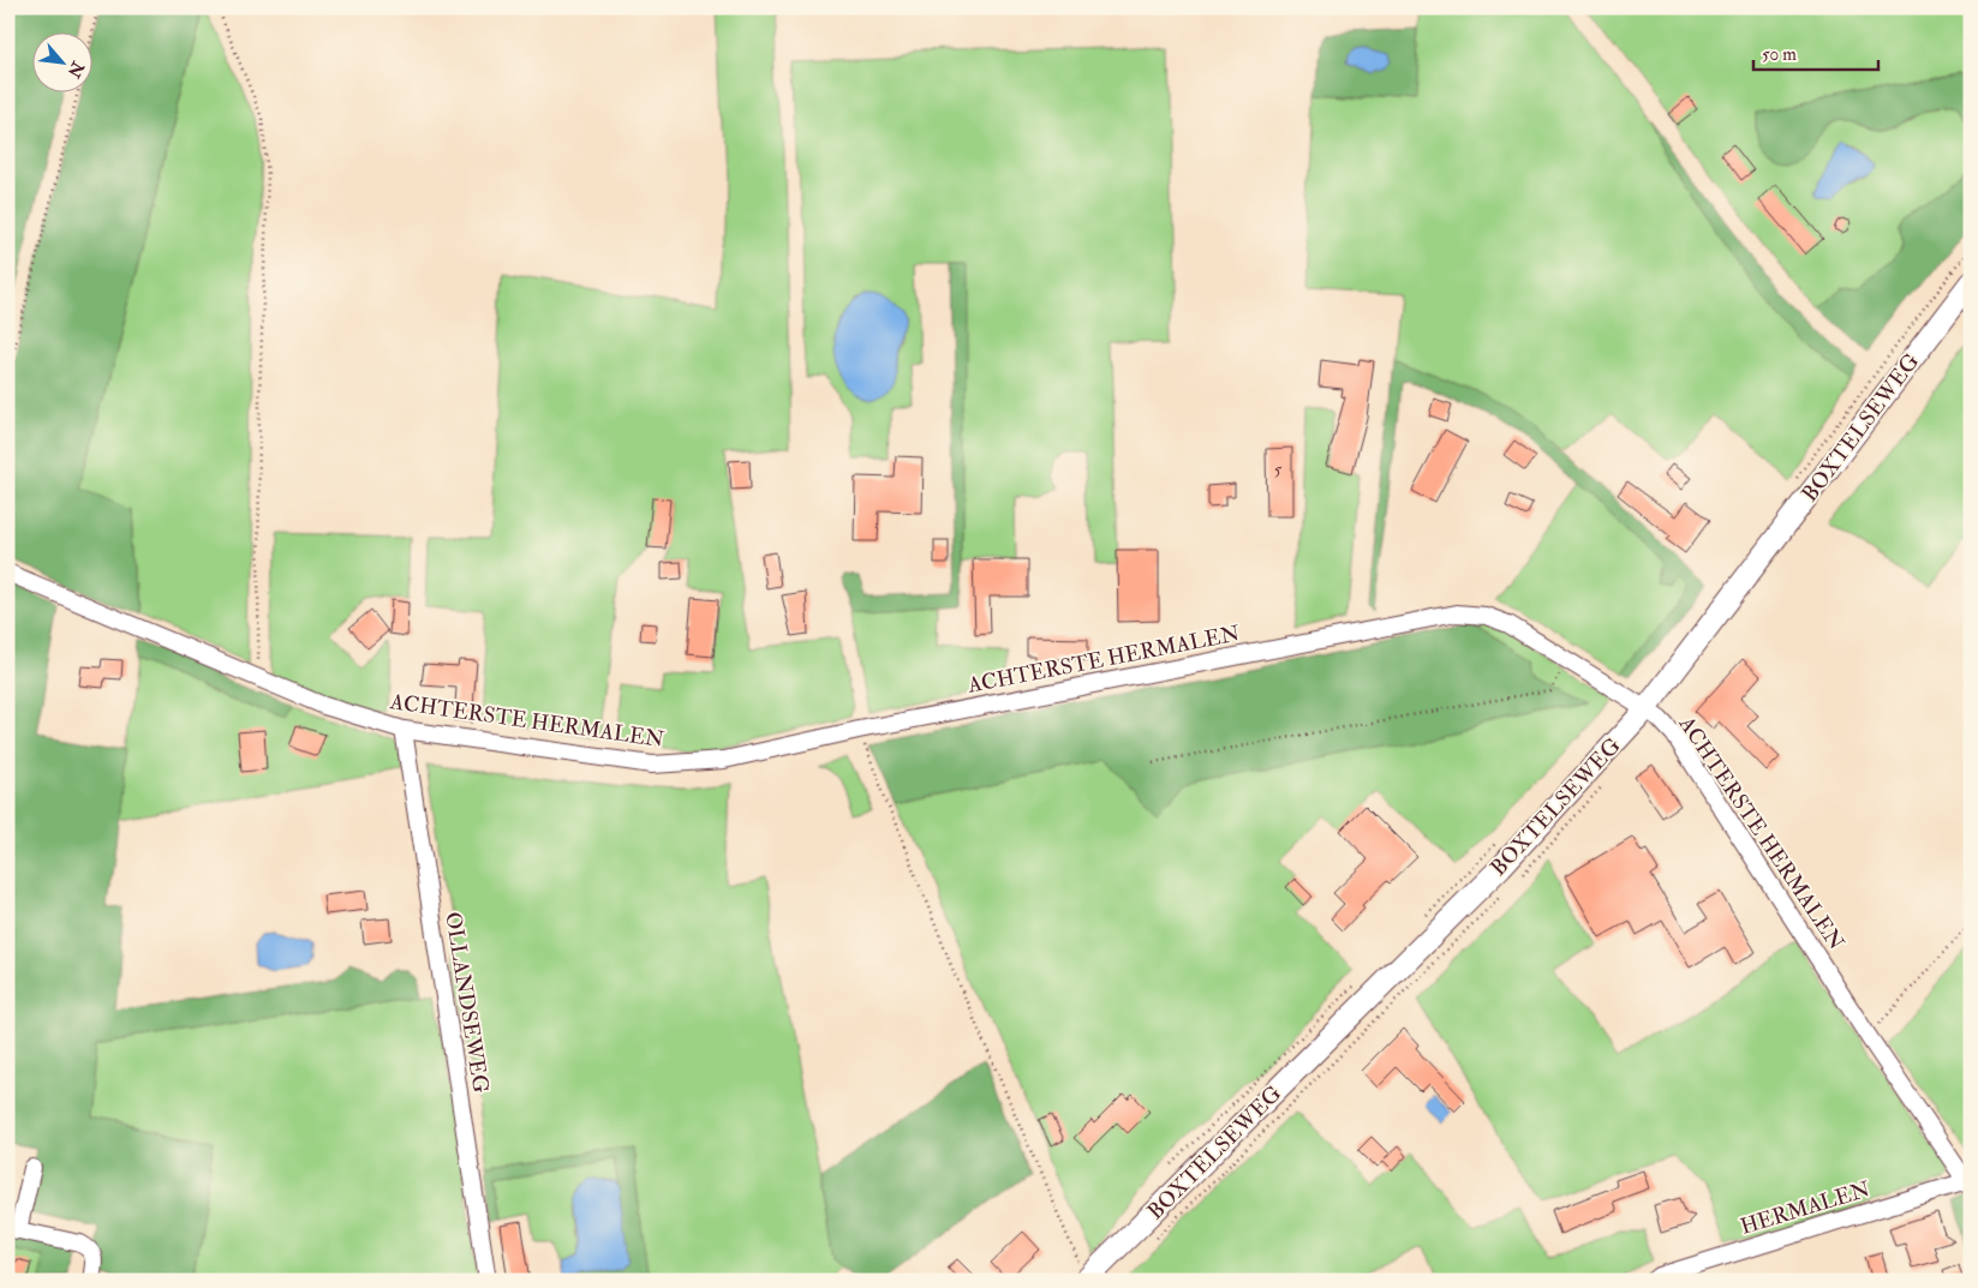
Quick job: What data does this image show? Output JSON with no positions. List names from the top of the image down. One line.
{"streets":{"main road":["BOXTELSEWEG"],"street":["ACHTERSTE HERMALEN","OLLANDSEWEG","HERMALEN"]},"crossings":[["BOXTELSEWEG","ACHTERSTE HERMALEN"],["ACHTERSTE HERMALEN","OLLANDSEWEG"],["ACHTERSTE HERMALEN","HERMALEN"]],"house_numbers":["5"],"scale_bar":"50 m","north":"bottom right"}
